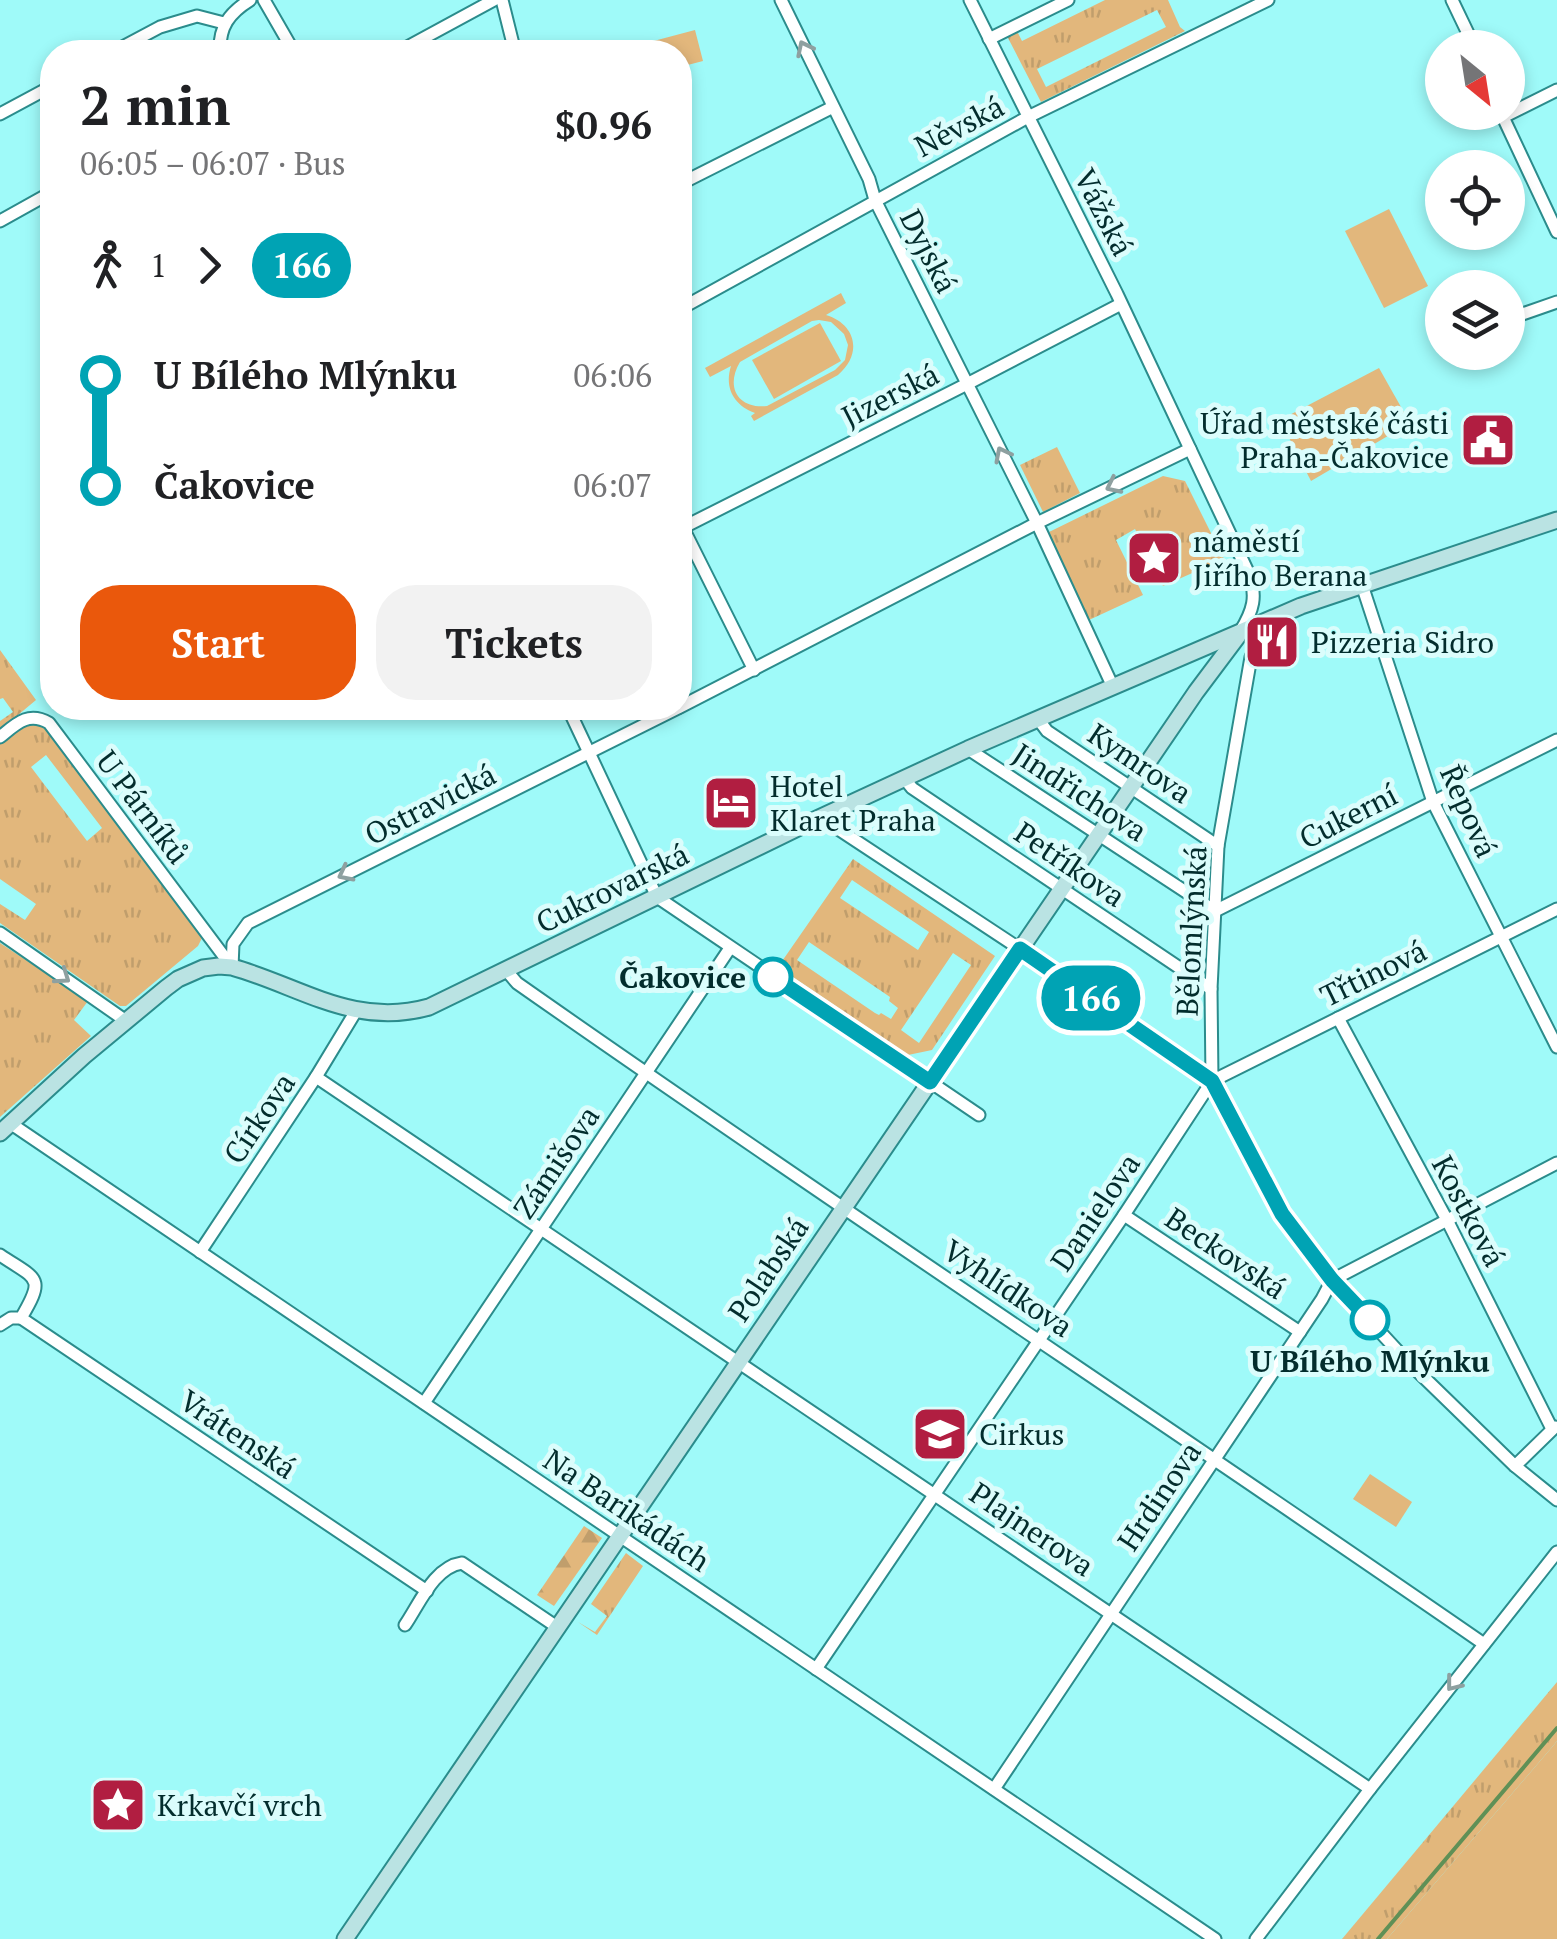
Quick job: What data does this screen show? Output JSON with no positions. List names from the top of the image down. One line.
{"streets":{"street":["Něvská","Vážská","Dyjská","Jizerská","Kymrova","Jindřichova","Ostravická","U Párníků","Řepová","Cukerní","Petříkova","Cukrovarská","Bělomlýnská","Třtinová","Církova","Zámišova","Kostková","Danielova","Beckovská","Polabská","Vyhlídkova","Vrátenská","Hrdinova","Na Barikádách","Plajnerova"]},"crossings":[["Něvská","Vážská"],["Něvská","Dyjská"],["Vážská","Jizerská"],["Dyjská","Jizerská"],["Dyjská","Ostravická"],["Kymrova","Cukrovarská"],["Kymrova","Bělomlýnská"],["Kymrova","Polabská"],["Jindřichova","Cukerní"],["Jindřichova","Cukrovarská"],["Jindřichova","Bělomlýnská"],["Jindřichova","Polabská"],["Ostravická","U Párníků"],["Ostravická","Cukrovarská"],["U Párníků","Cukrovarská"],["Řepová","Cukerní"],["Řepová","Cukrovarská"],["Řepová","Třtinová"],["Cukerní","Bělomlýnská"],["Petříkova","Cukrovarská"],["Petříkova","Bělomlýnská"],["Petříkova","Polabská"],["Cukrovarská","Církova"],["Cukrovarská","Polabská"],["Cukrovarská","Vyhlídkova"],["Bělomlýnská","Třtinová"],["Bělomlýnská","Danielova"],["Bělomlýnská","Hrdinova"],["Třtinová","Kostková"],["Třtinová","Danielova"],["Církova","Na Barikádách"],["Církova","Plajnerova"],["Zámišova","Vyhlídkova"],["Zámišova","Na Barikádách"],["Zámišova","Plajnerova"],["Danielova","Beckovská"],["Danielova","Vyhlídkova"],["Danielova","Na Barikádách"],["Danielova","Plajnerova"],["Beckovská","Hrdinova"],["Polabská","Vyhlídkova"],["Polabská","Na Barikádách"],["Polabská","Plajnerova"],["Vyhlídkova","Hrdinova"],["Hrdinova","Na Barikádách"],["Hrdinova","Plajnerova"]],"one_way":["Dyjská","Ostravická"],"places":{"public building":["Úřad městské části Praha-Čakovice"],"place":["náměstí Jiřího Berana","Krkavčí vrch"],"restaurant":["Pizzeria Sidro"],"hotel":["Hotel Klaret Praha"],"other":["Čakovice","U Bílého Mlýnku"],"school or university":["Cirkus"]},"lines":["bus line 166"],"north":"bottom right","page":{"on_map":"166","heading":["2 min","06:05 – 06:07 · Bus","$0.96"],"legs":["1","166"],"list":[{"name":"U Bílého Mlýnku","value":"06:06"},{"name":"Čakovice","value":"06:07"}],"buttons":["Start","Tickets"]}}
